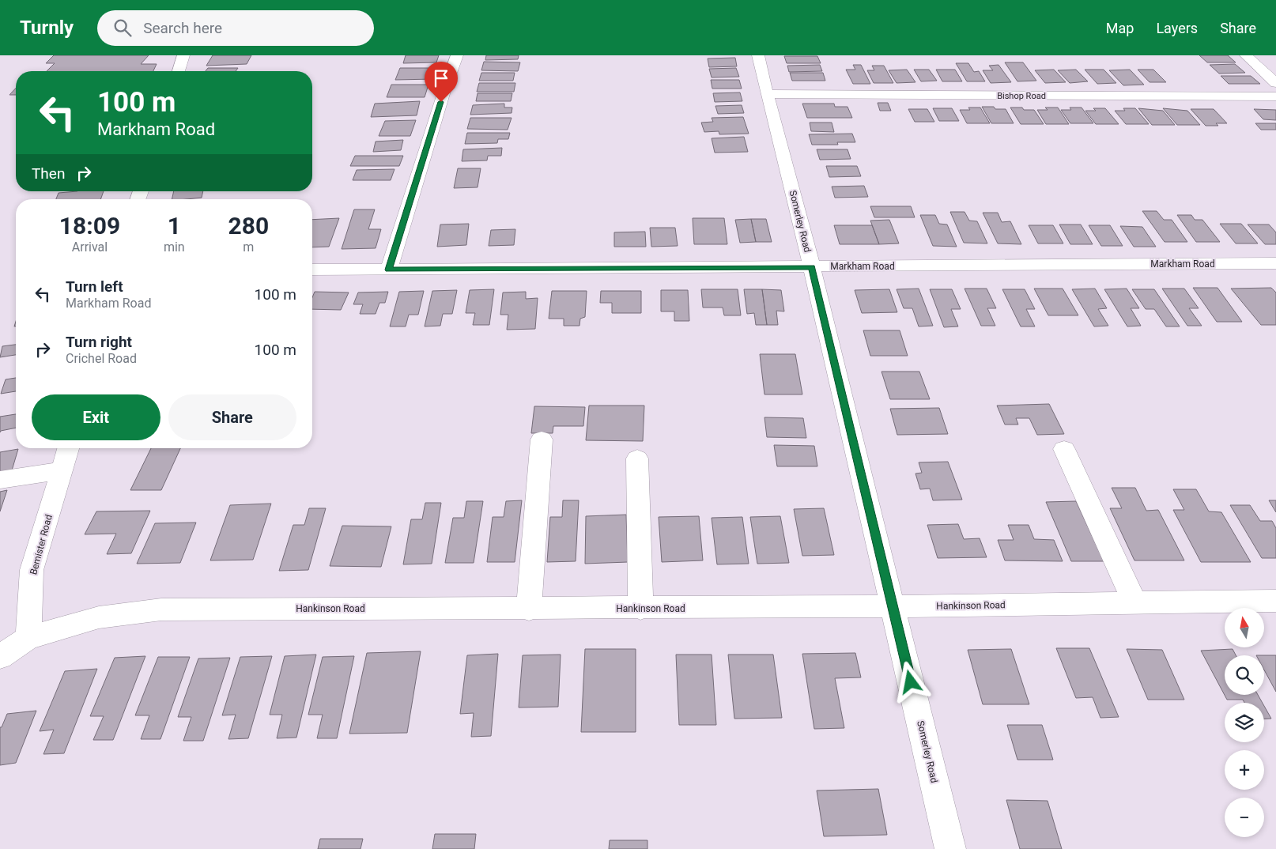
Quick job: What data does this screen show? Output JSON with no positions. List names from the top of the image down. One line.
{"streets":{"street":["Bishop Road","Somerley Road","Markham Road","Bemister Road","Hankinson Road"]},"crossings":[["Bishop Road","Somerley Road"],["Somerley Road","Markham Road"],["Somerley Road","Hankinson Road"],["Bemister Road","Hankinson Road"]],"north":"top","page":{"header":"Turnly","search":"Search here","nav":["Map","Layers","Share"],"turn":["100 m","Markham Road"],"then":"Then","eta":["18:09","Arrival","1","min","280","m"],"list":[{"name":"Turn left","note":"Markham Road","value":"100 m"},{"name":"Turn right","note":"Crichel Road","value":"100 m"}],"buttons":["Exit","Share"],"map_buttons":["+","−"]}}
